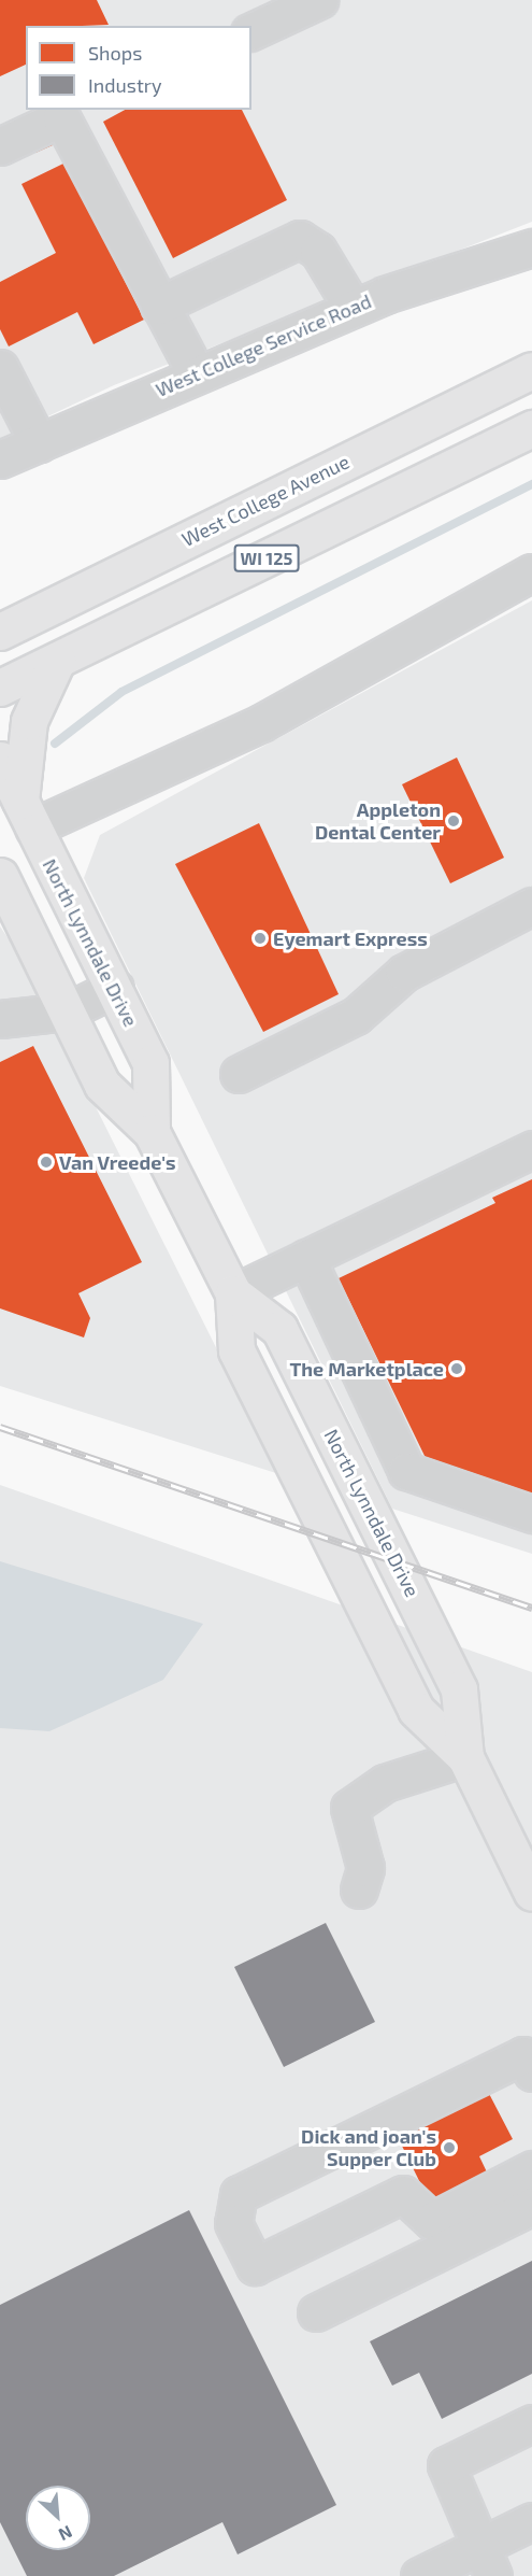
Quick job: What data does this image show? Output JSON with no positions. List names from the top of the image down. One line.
{"streets":{"main road":["West College Avenue","WI 125","North Lynndale Drive"],"street":["West College Service Road"]},"places":["Appleton Dental Center","Eyemart Express","Van Vreede's","The Marketplace","Dick and joan's Supper Club"],"legend":["Shops","Industry"],"north":"bottom right"}
